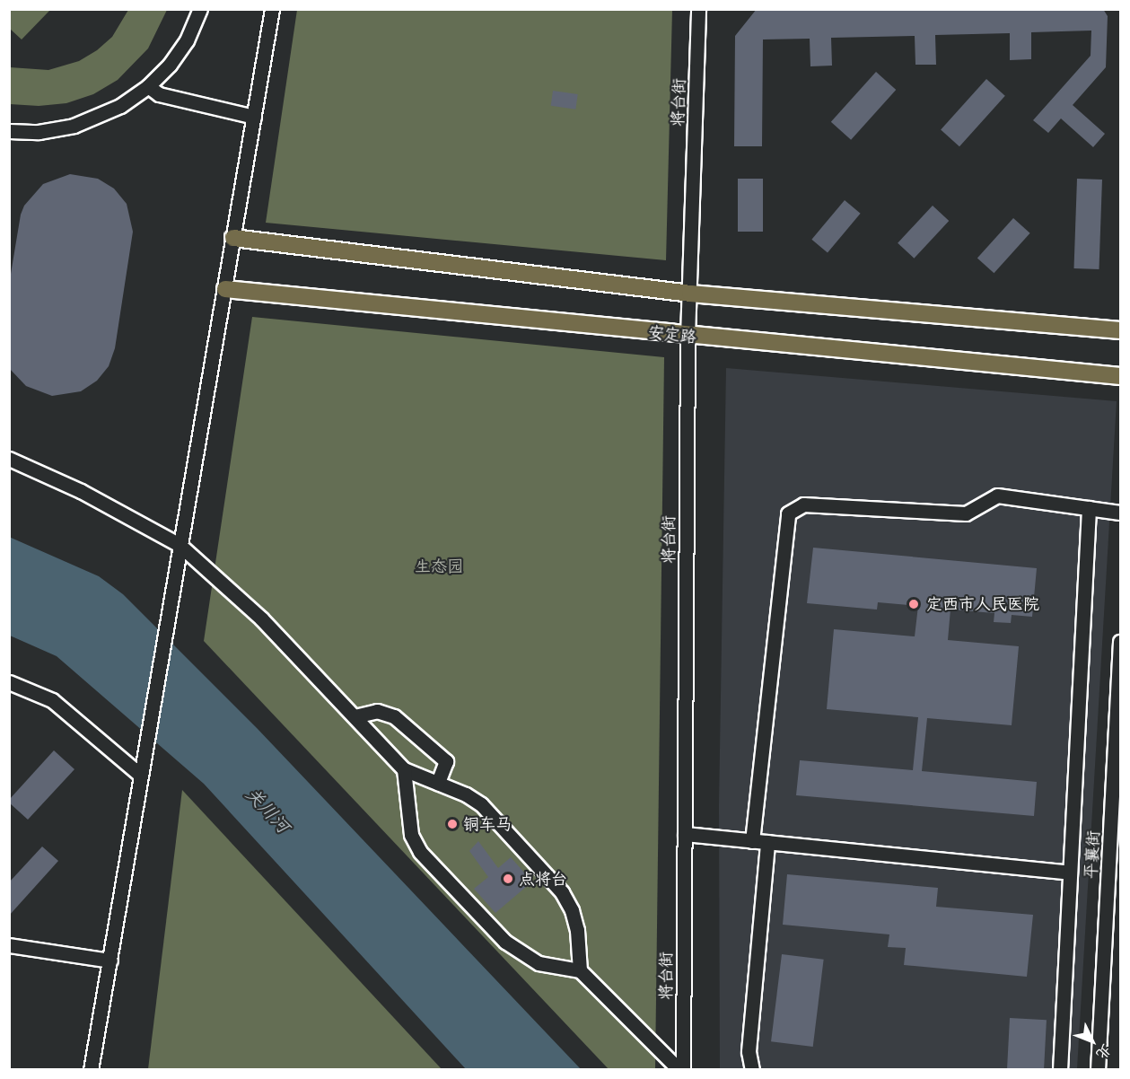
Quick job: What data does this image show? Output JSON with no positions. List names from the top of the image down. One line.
{"streets":{"main road":["安定路"],"street":["将台街","平襄街"]},"crossings":[["将台街","安定路"]],"water":["关川河"],"parks":["生态园"],"places":["定西市人民医院","铜车马","点将台"],"north":"bottom right"}
